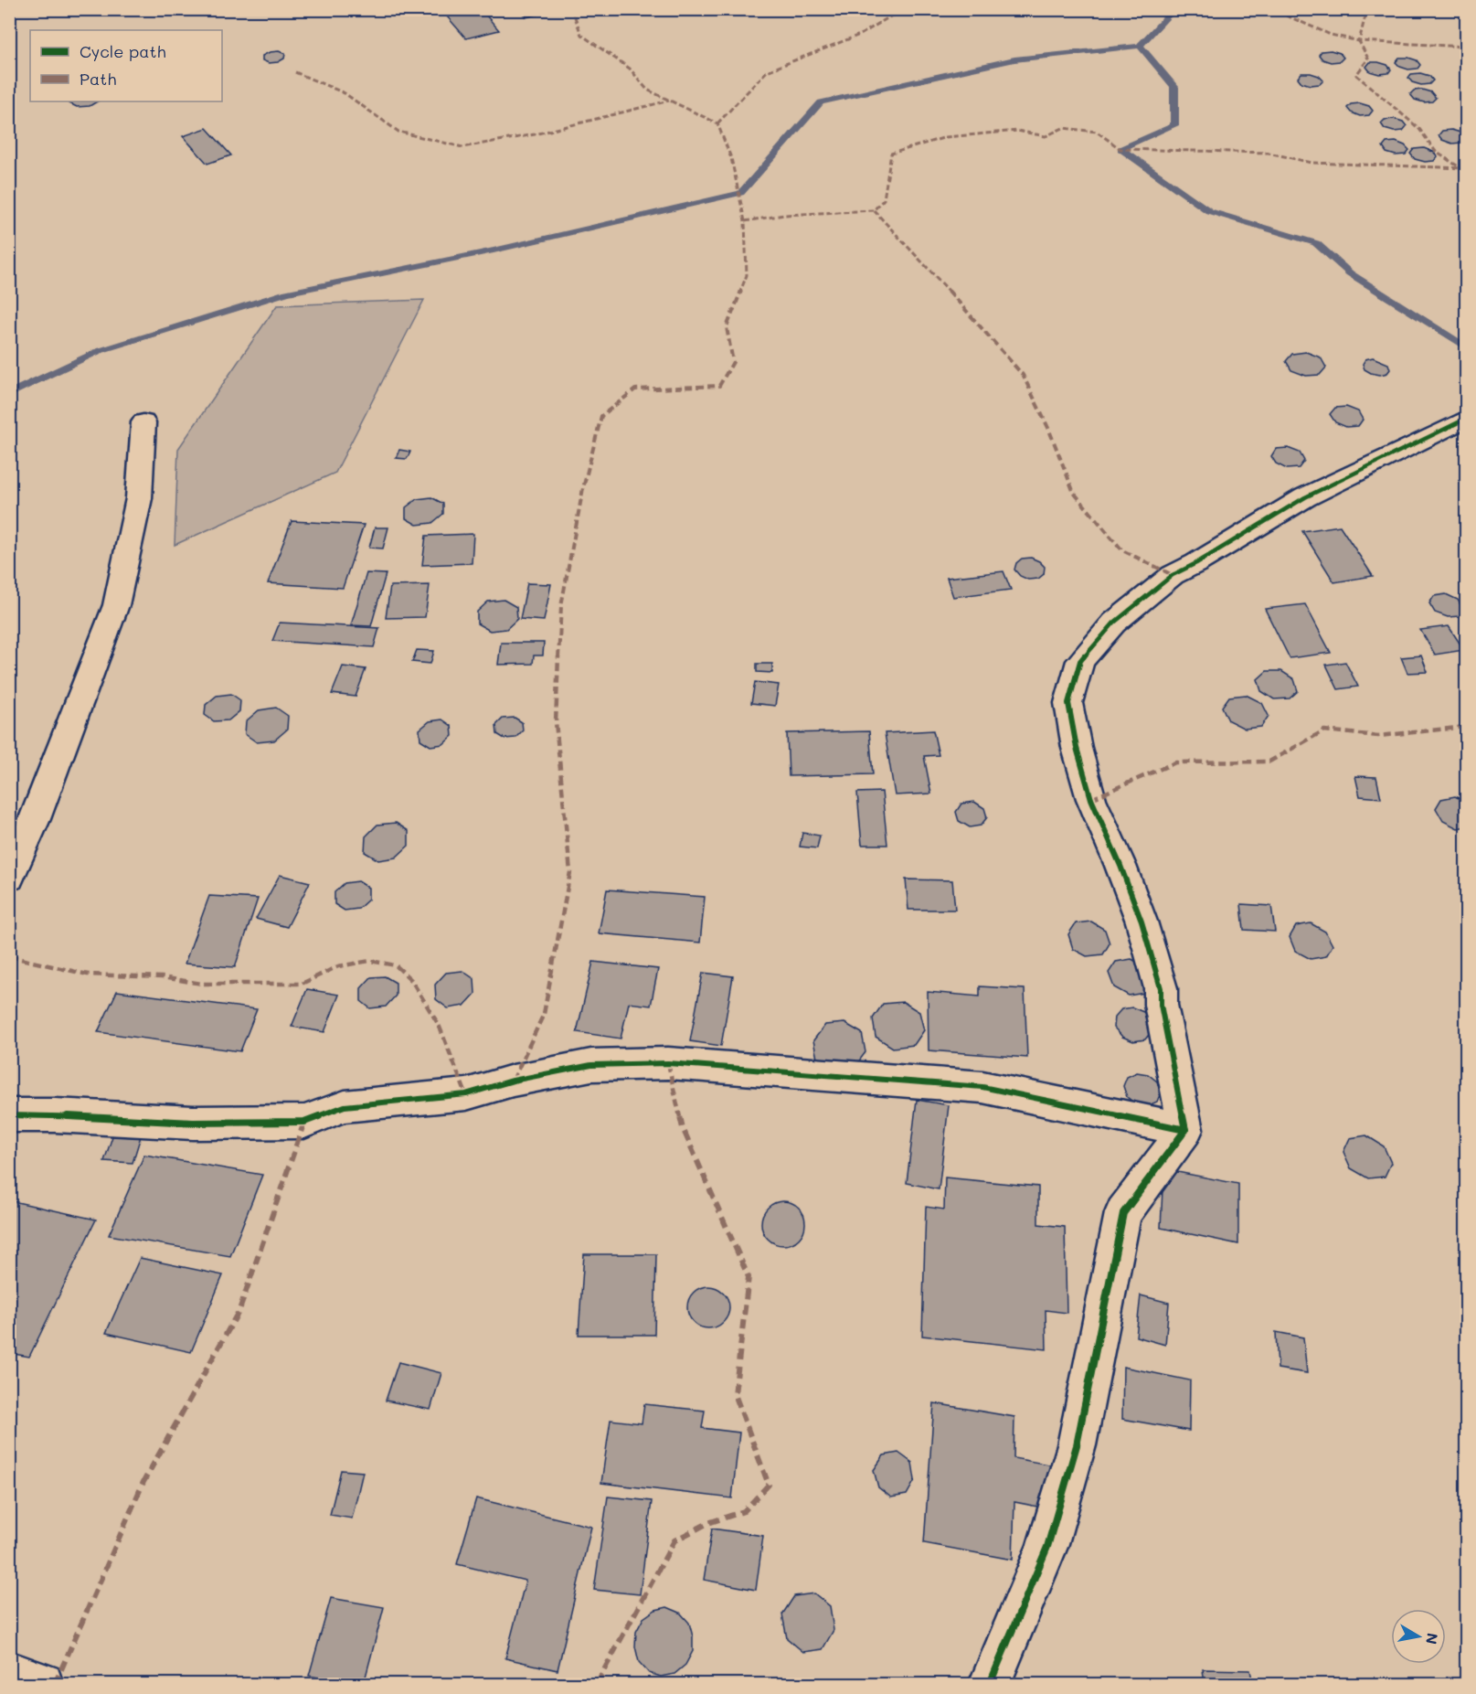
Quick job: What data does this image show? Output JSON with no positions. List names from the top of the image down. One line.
{"legend":["Cycle path","Path"],"north":"right"}
